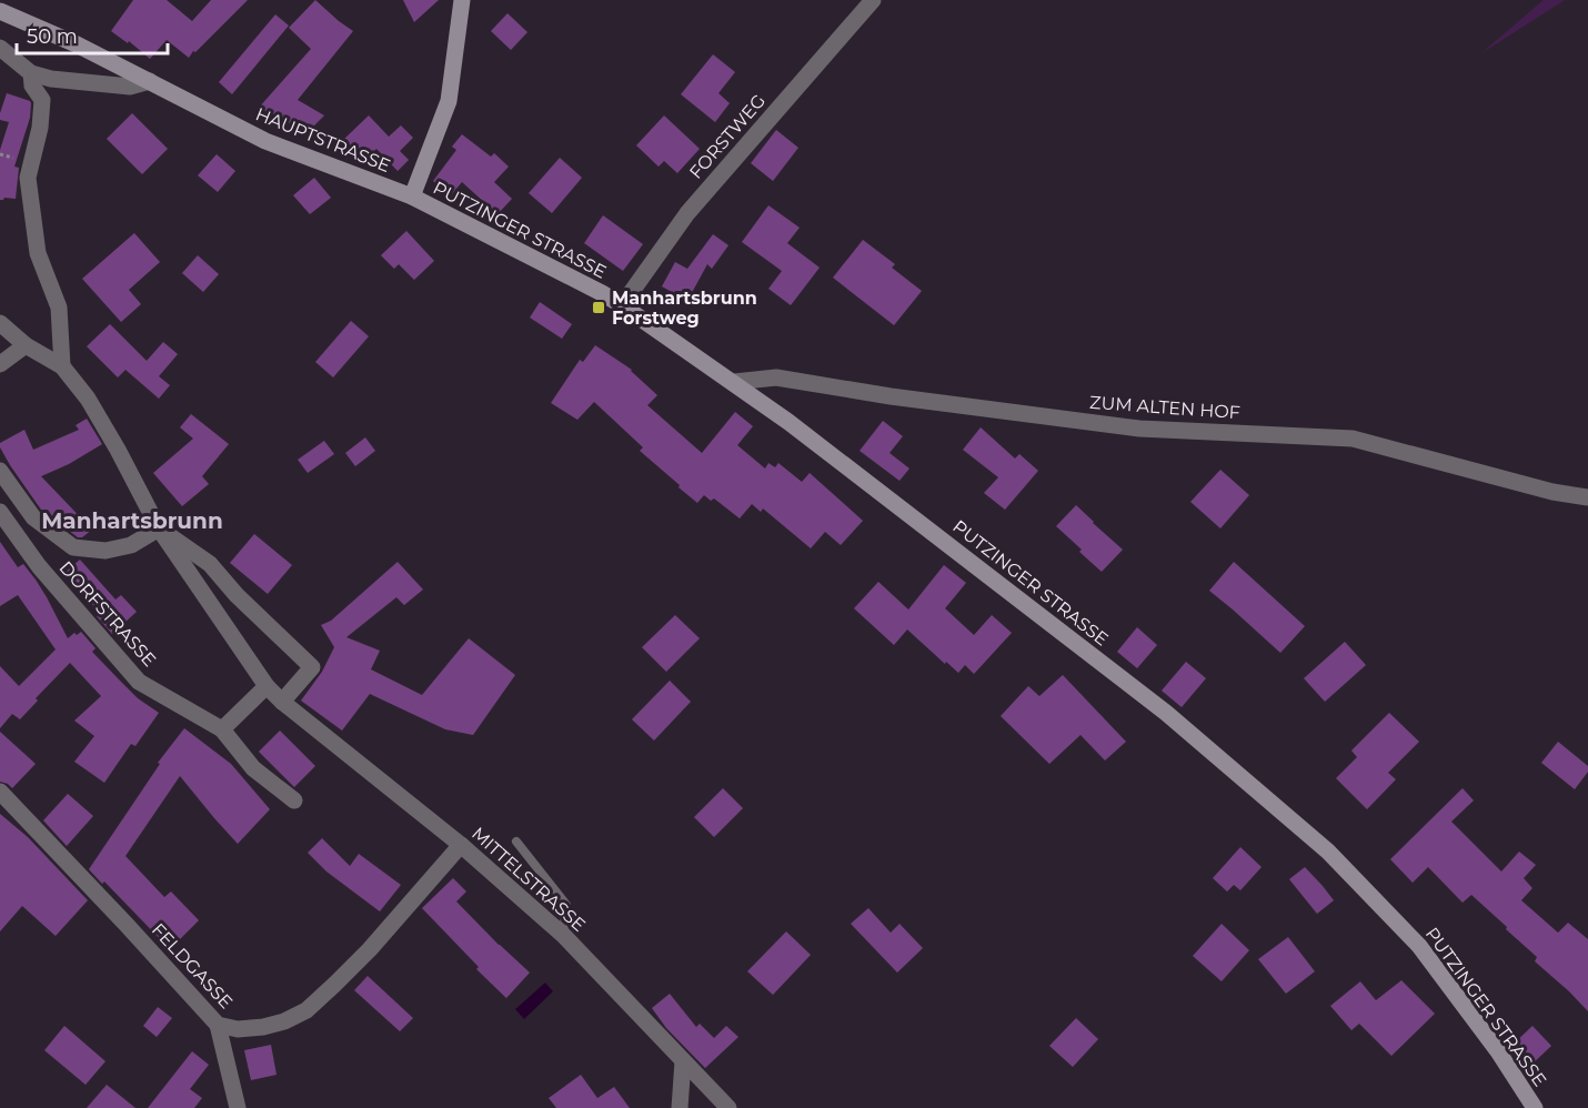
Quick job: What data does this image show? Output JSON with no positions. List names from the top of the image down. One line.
{"streets":{"street":["FORSTWEG","HAUPTSTRASSE","PUTZINGER STRASSE","ZUM ALTEN HOF","DORFSTRASSE","MITTELSTRASSE","FELDGASSE"]},"crossings":[["FORSTWEG","PUTZINGER STRASSE"],["HAUPTSTRASSE","PUTZINGER STRASSE"],["PUTZINGER STRASSE","ZUM ALTEN HOF"],["DORFSTRASSE","MITTELSTRASSE"],["MITTELSTRASSE","FELDGASSE"]],"districts":["Manhartsbrunn"],"places":{"transit":["Manhartsbrunn Forstweg"]},"scale_bar":"50 m"}
